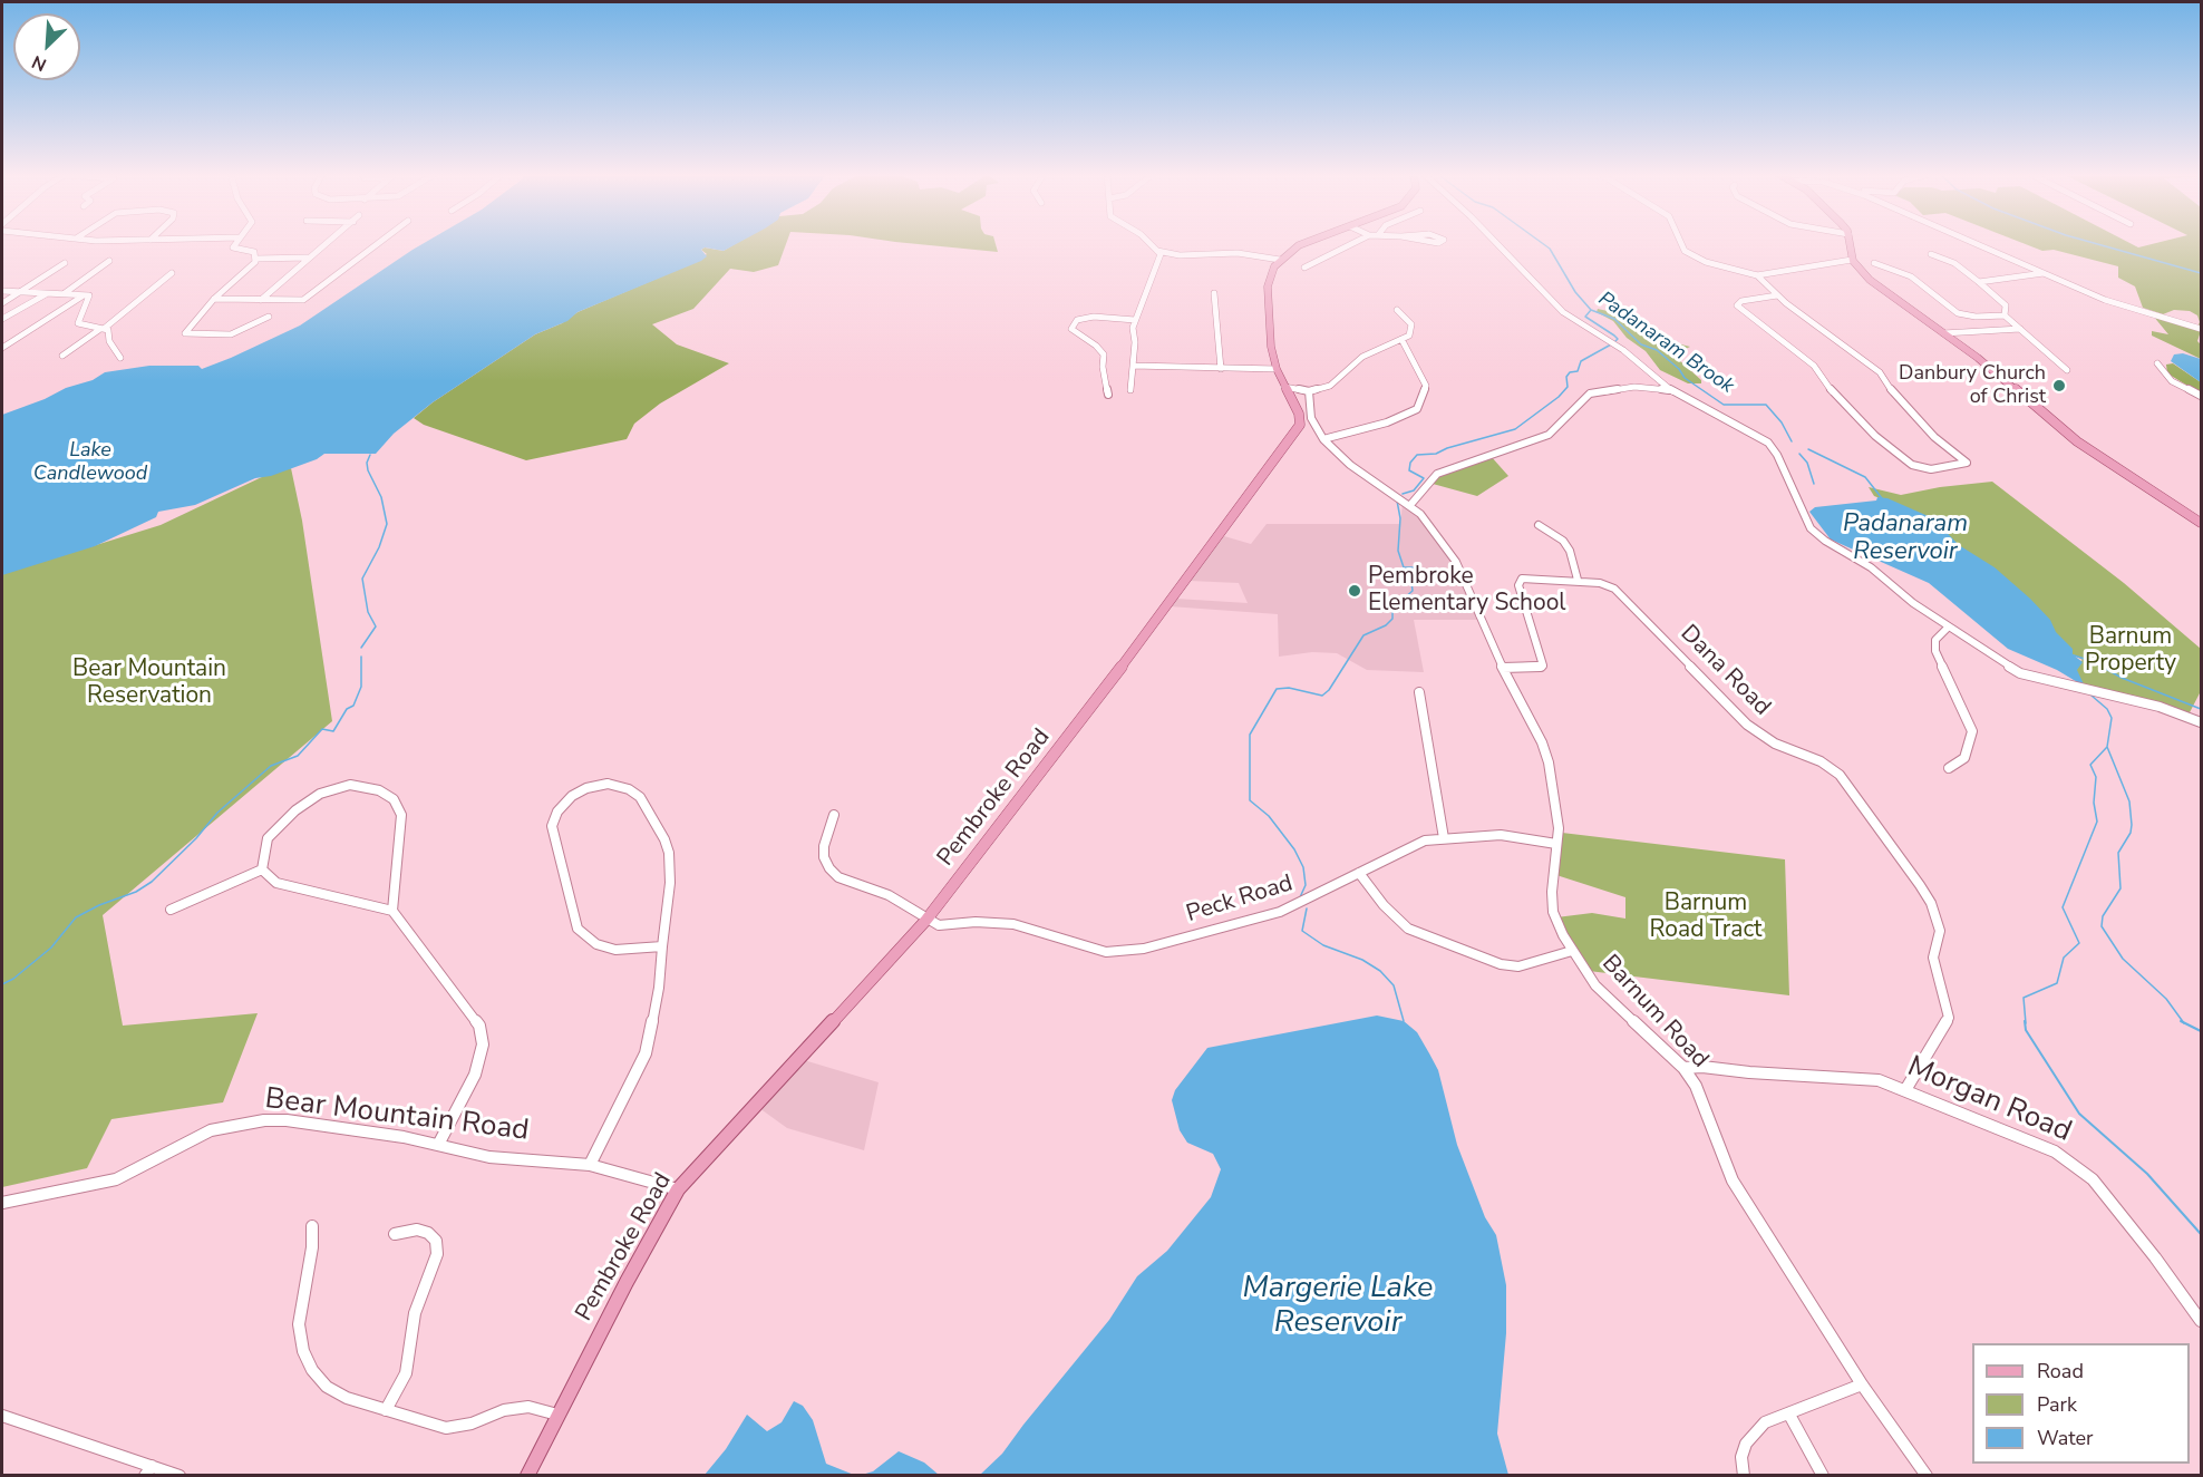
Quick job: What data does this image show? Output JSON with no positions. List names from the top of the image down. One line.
{"streets":{"main road":["Pembroke Road"],"street":["Dana Road","Peck Road","Barnum Road","Morgan Road","Bear Mountain Road"]},"crossings":[["Dana Road","Barnum Road"],["Dana Road","Morgan Road"],["Pembroke Road","Peck Road"],["Pembroke Road","Bear Mountain Road"],["Peck Road","Barnum Road"],["Barnum Road","Morgan Road"]],"water":["Padanaram Brook","Lake Candlewood","Padanaram Reservoir","Margerie Lake Reservoir"],"parks":["Barnum Property","Bear Mountain Reservation","Barnum Road Tract"],"places":["Danbury Church of Christ","Pembroke Elementary School"],"legend":["Road","Park","Water"],"north":"bottom left"}
